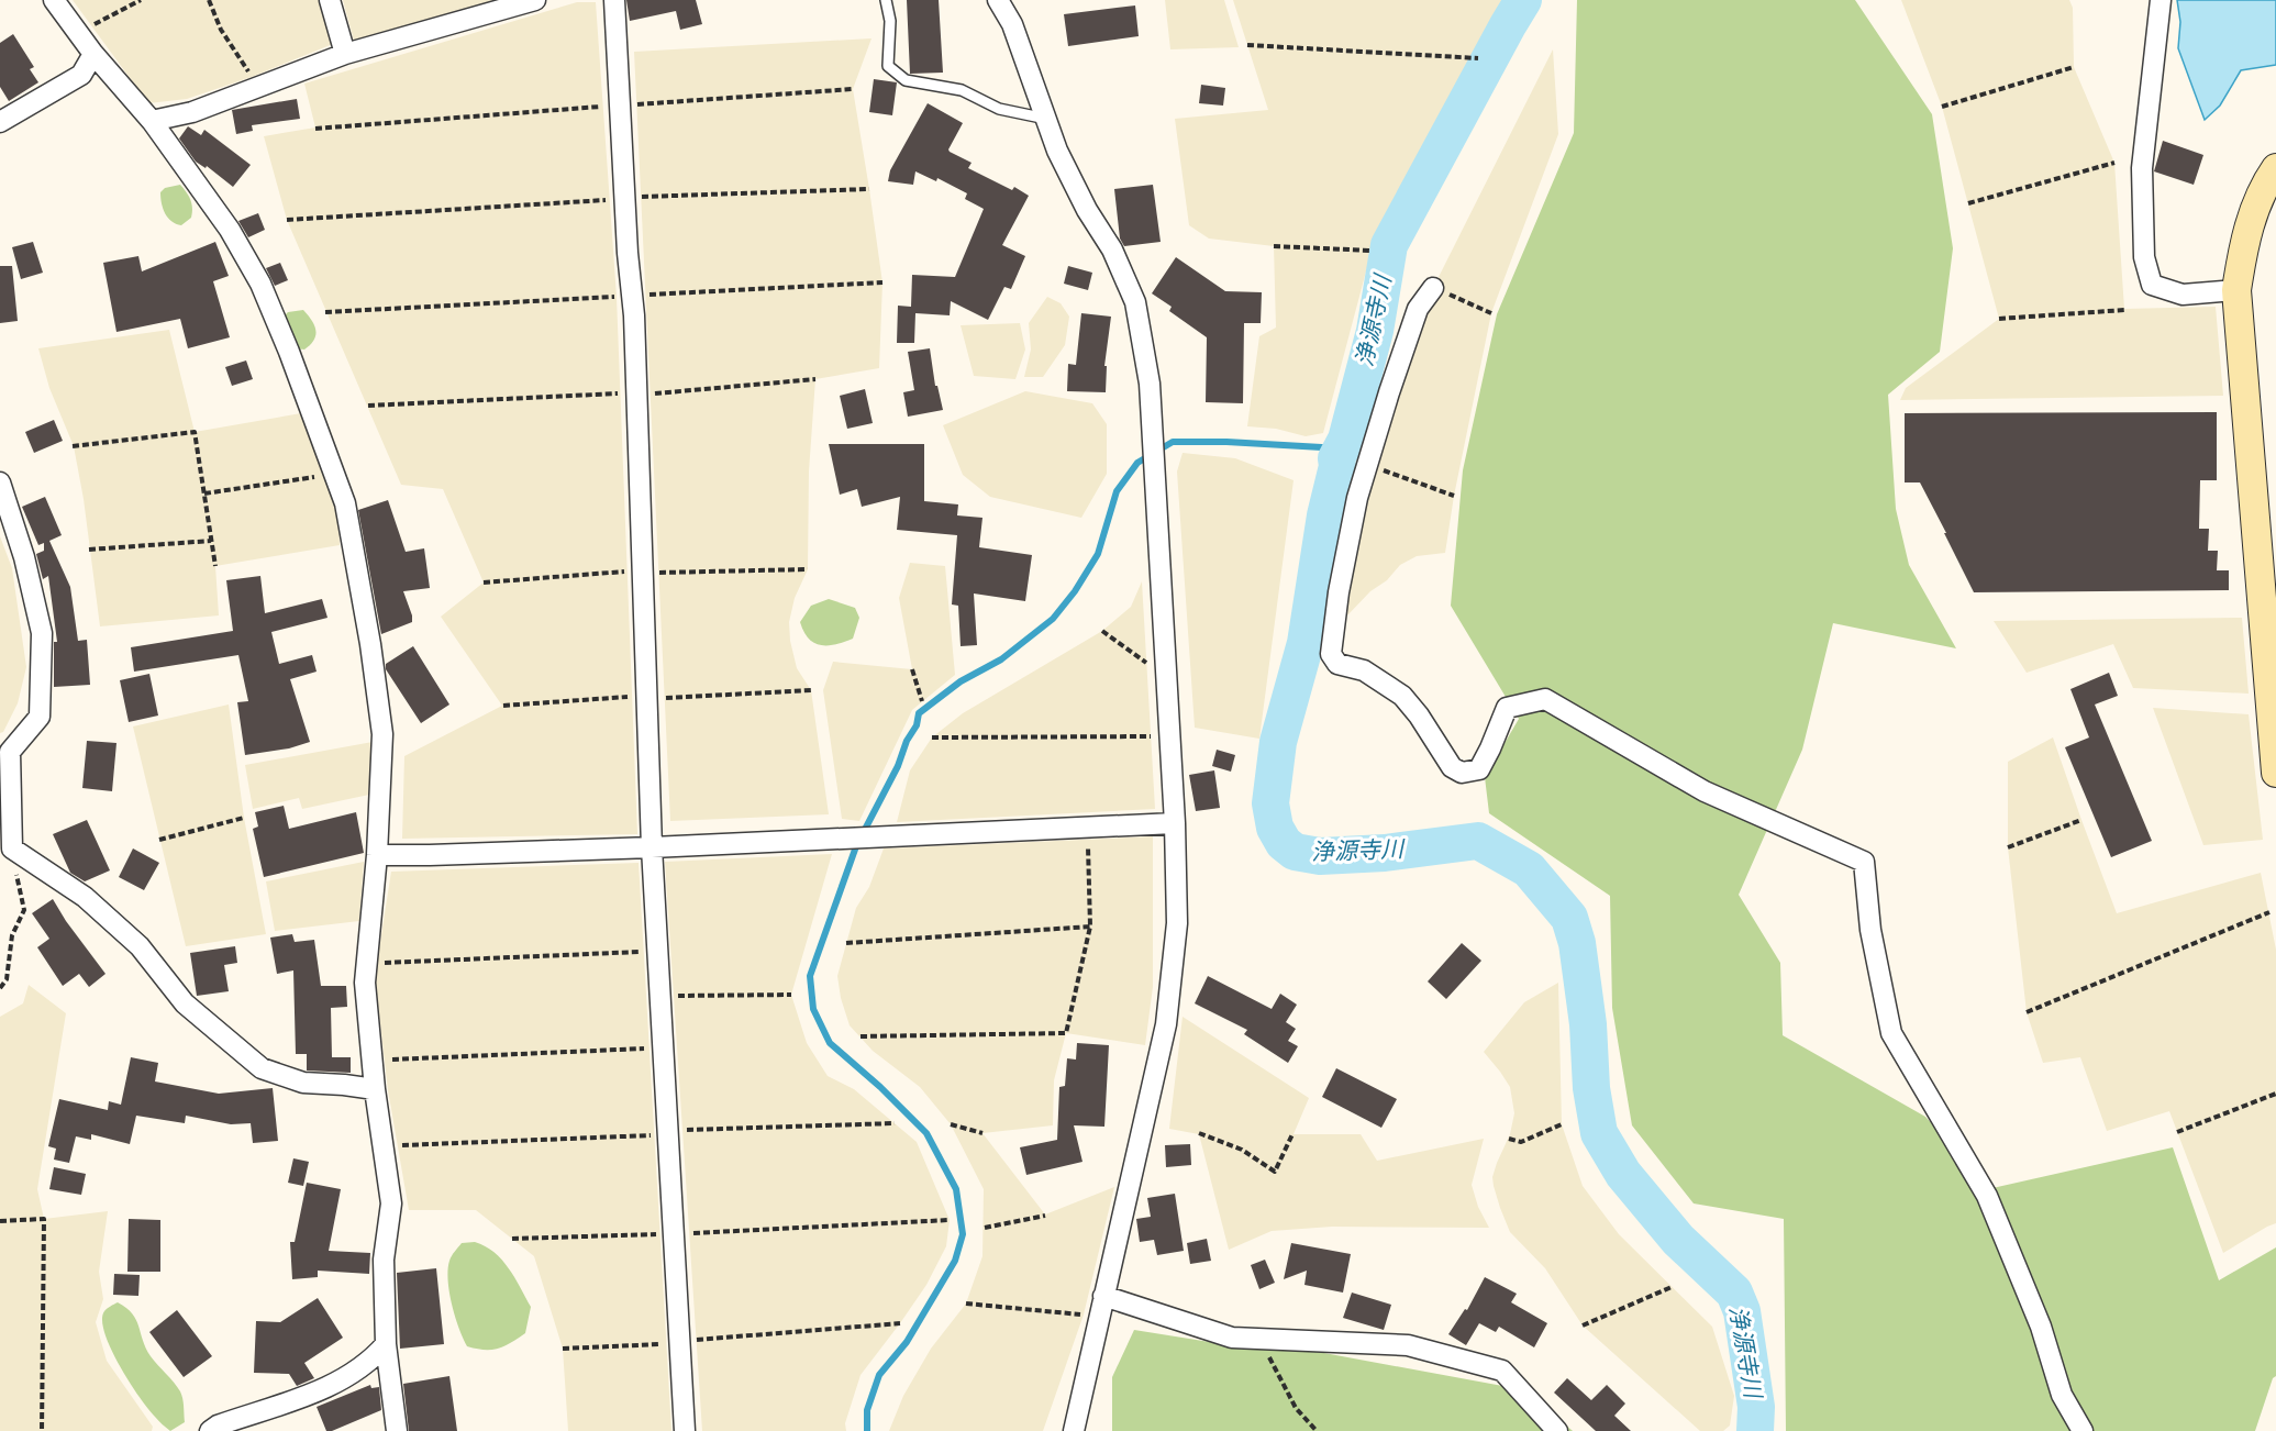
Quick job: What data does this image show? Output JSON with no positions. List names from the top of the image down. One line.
{"water":["浄源寺川"]}
